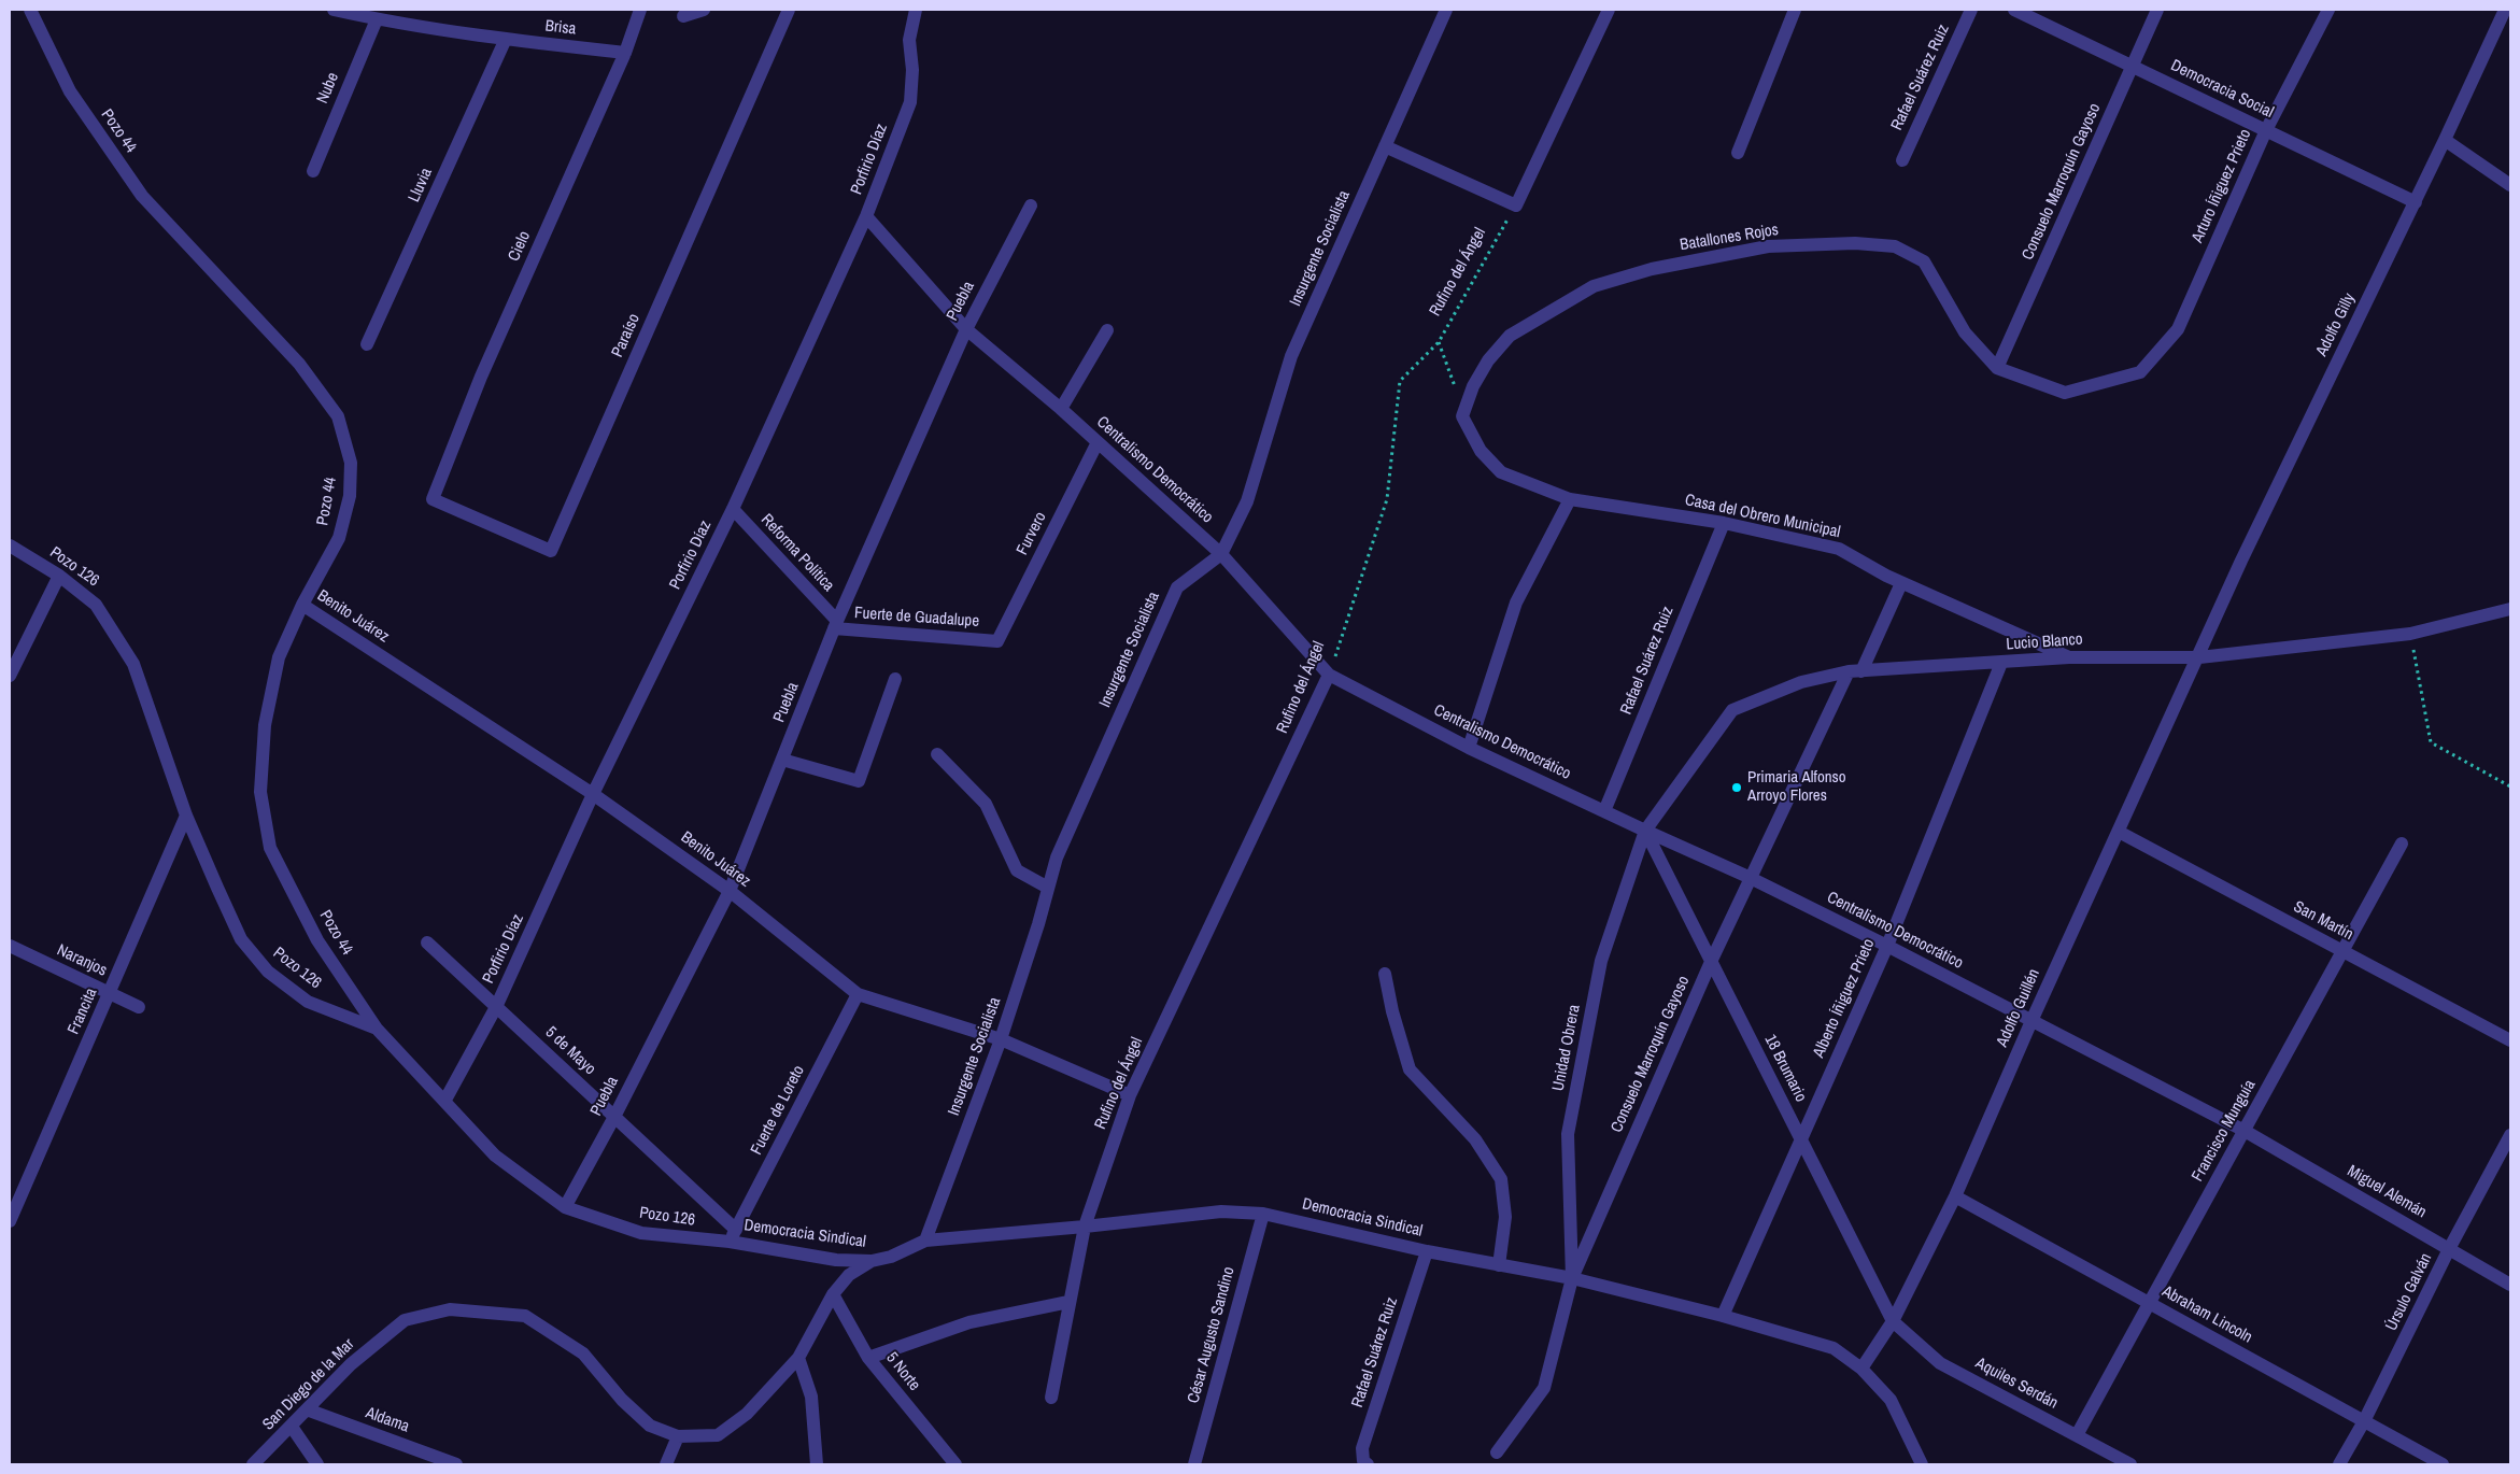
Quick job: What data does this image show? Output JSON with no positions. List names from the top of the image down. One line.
{"streets":{"street":["Brisa","Rafael Suárez Ruiz","Nube","Democracia Social","Pozo 44","Porfirio Díaz","Consuelo Marroquín Gayoso","Lluvia","Arturo Íñiguez Prieto","Batallones Rojos","Cielo","Insurgente Socialista","Rufino del Ángel","Puebla","Adolfo Gilly","Paraíso","Centralismo Democrático","Casa del Obrero Municipal","Furvero","Reforma Política","Pozo 126","Benito Juárez","Fuerte de Guadalupe","Lucio Blanco","San Martín","Naranjos","Alberto Íñiguez Prieto","Adolfo Guillén","Francita","Unidad Obrera","5 de Mayo","18 Brumario","Fuerte de Loreto","Francisco Munguía","Miguel Alemán","Democracia Sindical","Úrsulo Galván","Abraham Lincoln","César Augusto Sandino","5 Norte","Aquiles Serdán","San Diego de la Mar","Aldama"]},"crossings":[["Brisa","Nube"],["Brisa","Lluvia"],["Brisa","Cielo"],["Rafael Suárez Ruiz","Centralismo Democrático"],["Rafael Suárez Ruiz","Casa del Obrero Municipal"],["Rafael Suárez Ruiz","Democracia Sindical"],["Democracia Social","Consuelo Marroquín Gayoso"],["Democracia Social","Arturo Íñiguez Prieto"],["Democracia Social","Adolfo Gilly"],["Pozo 44","Pozo 126"],["Pozo 44","Benito Juárez"],["Porfirio Díaz","Centralismo Democrático"],["Porfirio Díaz","Reforma Política"],["Porfirio Díaz","Pozo 126"],["Porfirio Díaz","Benito Juárez"],["Porfirio Díaz","5 de Mayo"],["Consuelo Marroquín Gayoso","Batallones Rojos"],["Consuelo Marroquín Gayoso","Centralismo Democrático"],["Consuelo Marroquín Gayoso","Casa del Obrero Municipal"],["Consuelo Marroquín Gayoso","Lucio Blanco"],["Consuelo Marroquín Gayoso","Unidad Obrera"],["Consuelo Marroquín Gayoso","18 Brumario"],["Consuelo Marroquín Gayoso","Democracia Sindical"],["Arturo Íñiguez Prieto","Batallones Rojos"],["Batallones Rojos","Casa del Obrero Municipal"],["Cielo","Paraíso"],["Insurgente Socialista","Centralismo Democrático"],["Insurgente Socialista","Benito Juárez"],["Insurgente Socialista","Democracia Sindical"],["Rufino del Ángel","Centralismo Democrático"],["Rufino del Ángel","Benito Juárez"],["Rufino del Ángel","Democracia Sindical"],["Puebla","Centralismo Democrático"],["Puebla","Reforma Política"],["Puebla","Pozo 126"],["Puebla","Benito Juárez"],["Puebla","Fuerte de Guadalupe"],["Puebla","5 de Mayo"],["Adolfo Gilly","Lucio Blanco"],["Adolfo Gilly","Adolfo Guillén"],["Centralismo Democrático","Furvero"],["Centralismo Democrático","Lucio Blanco"],["Centralismo Democrático","Alberto Íñiguez Prieto"],["Centralismo Democrático","Adolfo Guillén"],["Centralismo Democrático","Unidad Obrera"],["Centralismo Democrático","18 Brumario"],["Centralismo Democrático","Francisco Munguía"],["Centralismo Democrático","Miguel Alemán"],["Casa del Obrero Municipal","Lucio Blanco"],["Furvero","Fuerte de Guadalupe"],["Reforma Política","Fuerte de Guadalupe"],["Pozo 126","Francita"],["Pozo 126","5 de Mayo"],["Pozo 126","Fuerte de Loreto"],["Pozo 126","Democracia Sindical"],["Benito Juárez","Fuerte de Loreto"],["Lucio Blanco","Alberto Íñiguez Prieto"],["Lucio Blanco","Adolfo Guillén"],["Lucio Blanco","Unidad Obrera"],["Lucio Blanco","18 Brumario"],["San Martín","Adolfo Guillén"],["San Martín","Francisco Munguía"],["Naranjos","Francita"],["Alberto Íñiguez Prieto","18 Brumario"],["Alberto Íñiguez Prieto","Democracia Sindical"],["Adolfo Guillén","18 Brumario"],["Adolfo Guillén","Democracia Sindical"],["Adolfo Guillén","Abraham Lincoln"],["Adolfo Guillén","Aquiles Serdán"],["Unidad Obrera","18 Brumario"],["Unidad Obrera","Democracia Sindical"],["5 de Mayo","Fuerte de Loreto"],["5 de Mayo","Democracia Sindical"],["18 Brumario","Aquiles Serdán"],["Fuerte de Loreto","Democracia Sindical"],["Francisco Munguía","Miguel Alemán"],["Francisco Munguía","Abraham Lincoln"],["Francisco Munguía","Aquiles Serdán"],["Miguel Alemán","Úrsulo Galván"],["Democracia Sindical","César Augusto Sandino"],["Democracia Sindical","San Diego de la Mar"],["Úrsulo Galván","Abraham Lincoln"],["5 Norte","San Diego de la Mar"],["San Diego de la Mar","Aldama"]],"places":["Primaria Alfonso Arroyo Flores"]}
